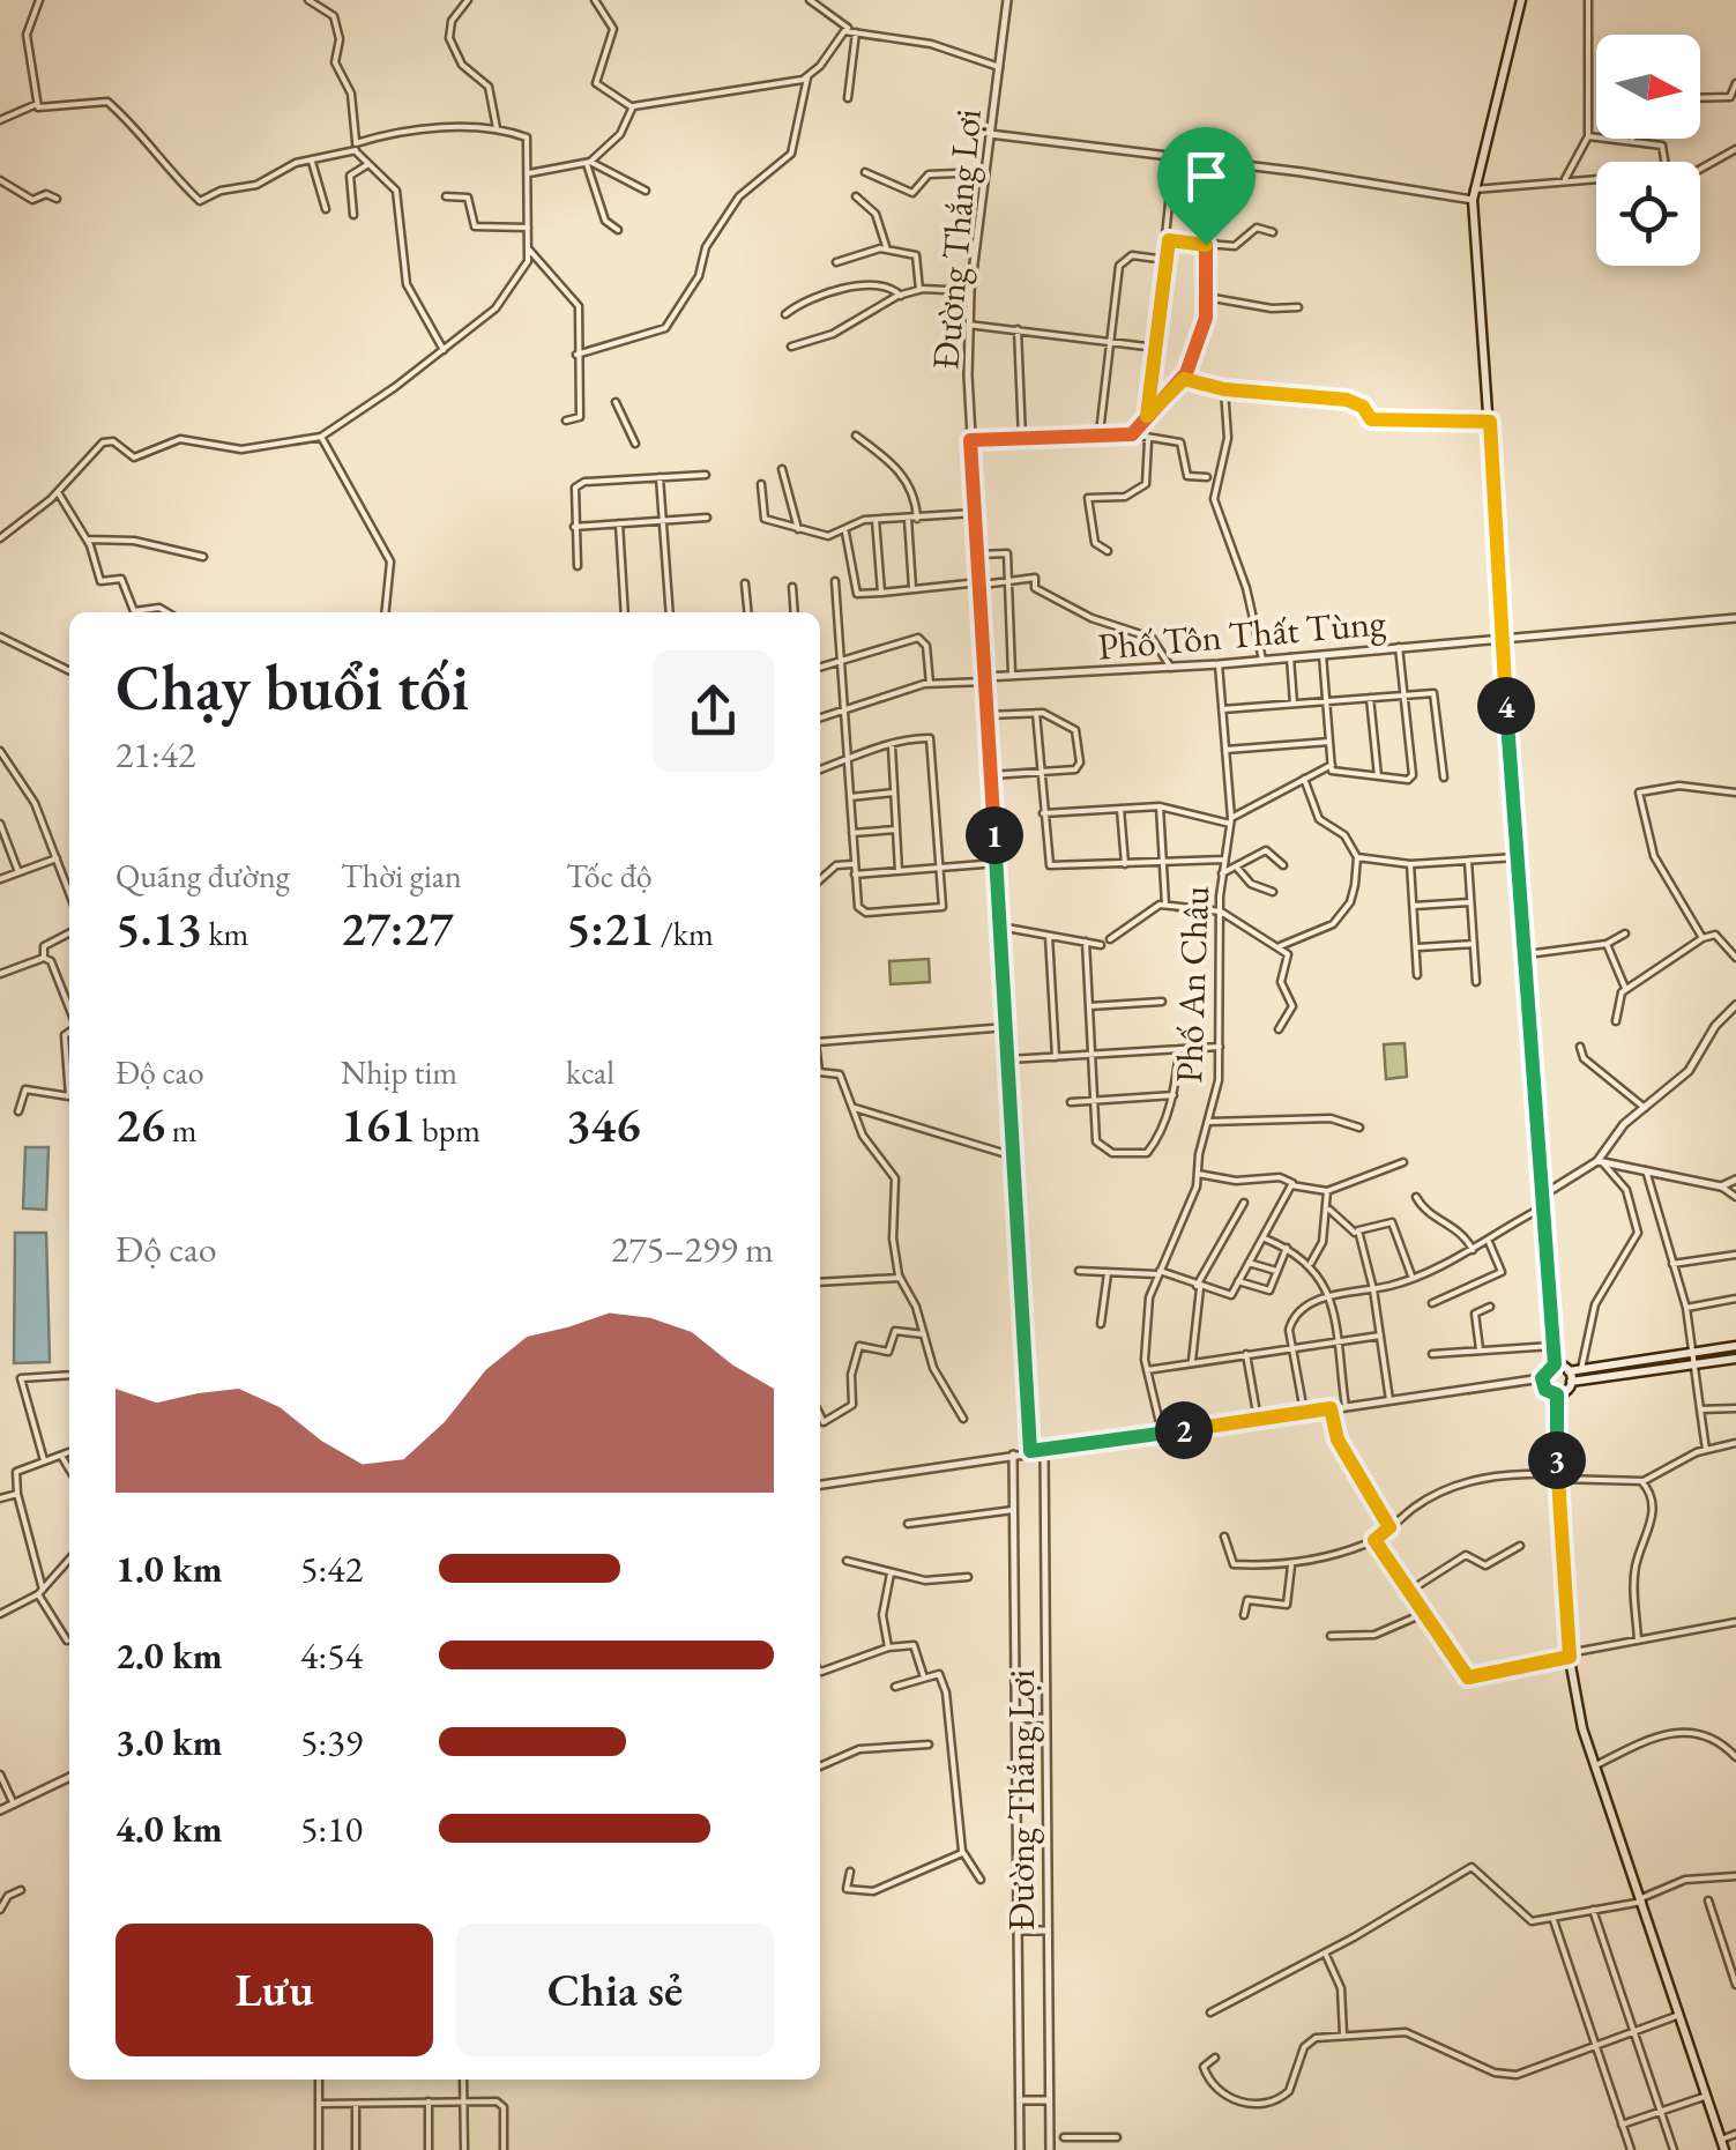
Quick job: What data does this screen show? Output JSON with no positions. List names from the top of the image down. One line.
{"streets":{"street":["Đường Thắng Lợi","Phố Tôn Thất Tùng","Phố An Châu"]},"crossings":[["Đường Thắng Lợi","Phố Tôn Thất Tùng"],["Phố Tôn Thất Tùng","Phố An Châu"]],"north":"right","page":{"heading":["Chạy buổi tối","21:42"],"pins":["4","1","2","3"],"stats":[["Quãng đường","5.13 km"],["Thời gian","27:27"],["Tốc độ","5:21 /km"],["Độ cao","26 m"],["Nhịp tim","161 bpm"],["kcal","346"]],"chart":["Độ cao","275–299 m"],"list":[{"name":"1.0 km","note":"5:42"},{"name":"2.0 km","note":"4:54"},{"name":"3.0 km","note":"5:39"},{"name":"4.0 km","note":"5:10"}],"buttons":["Lưu","Chia sẻ"]}}
